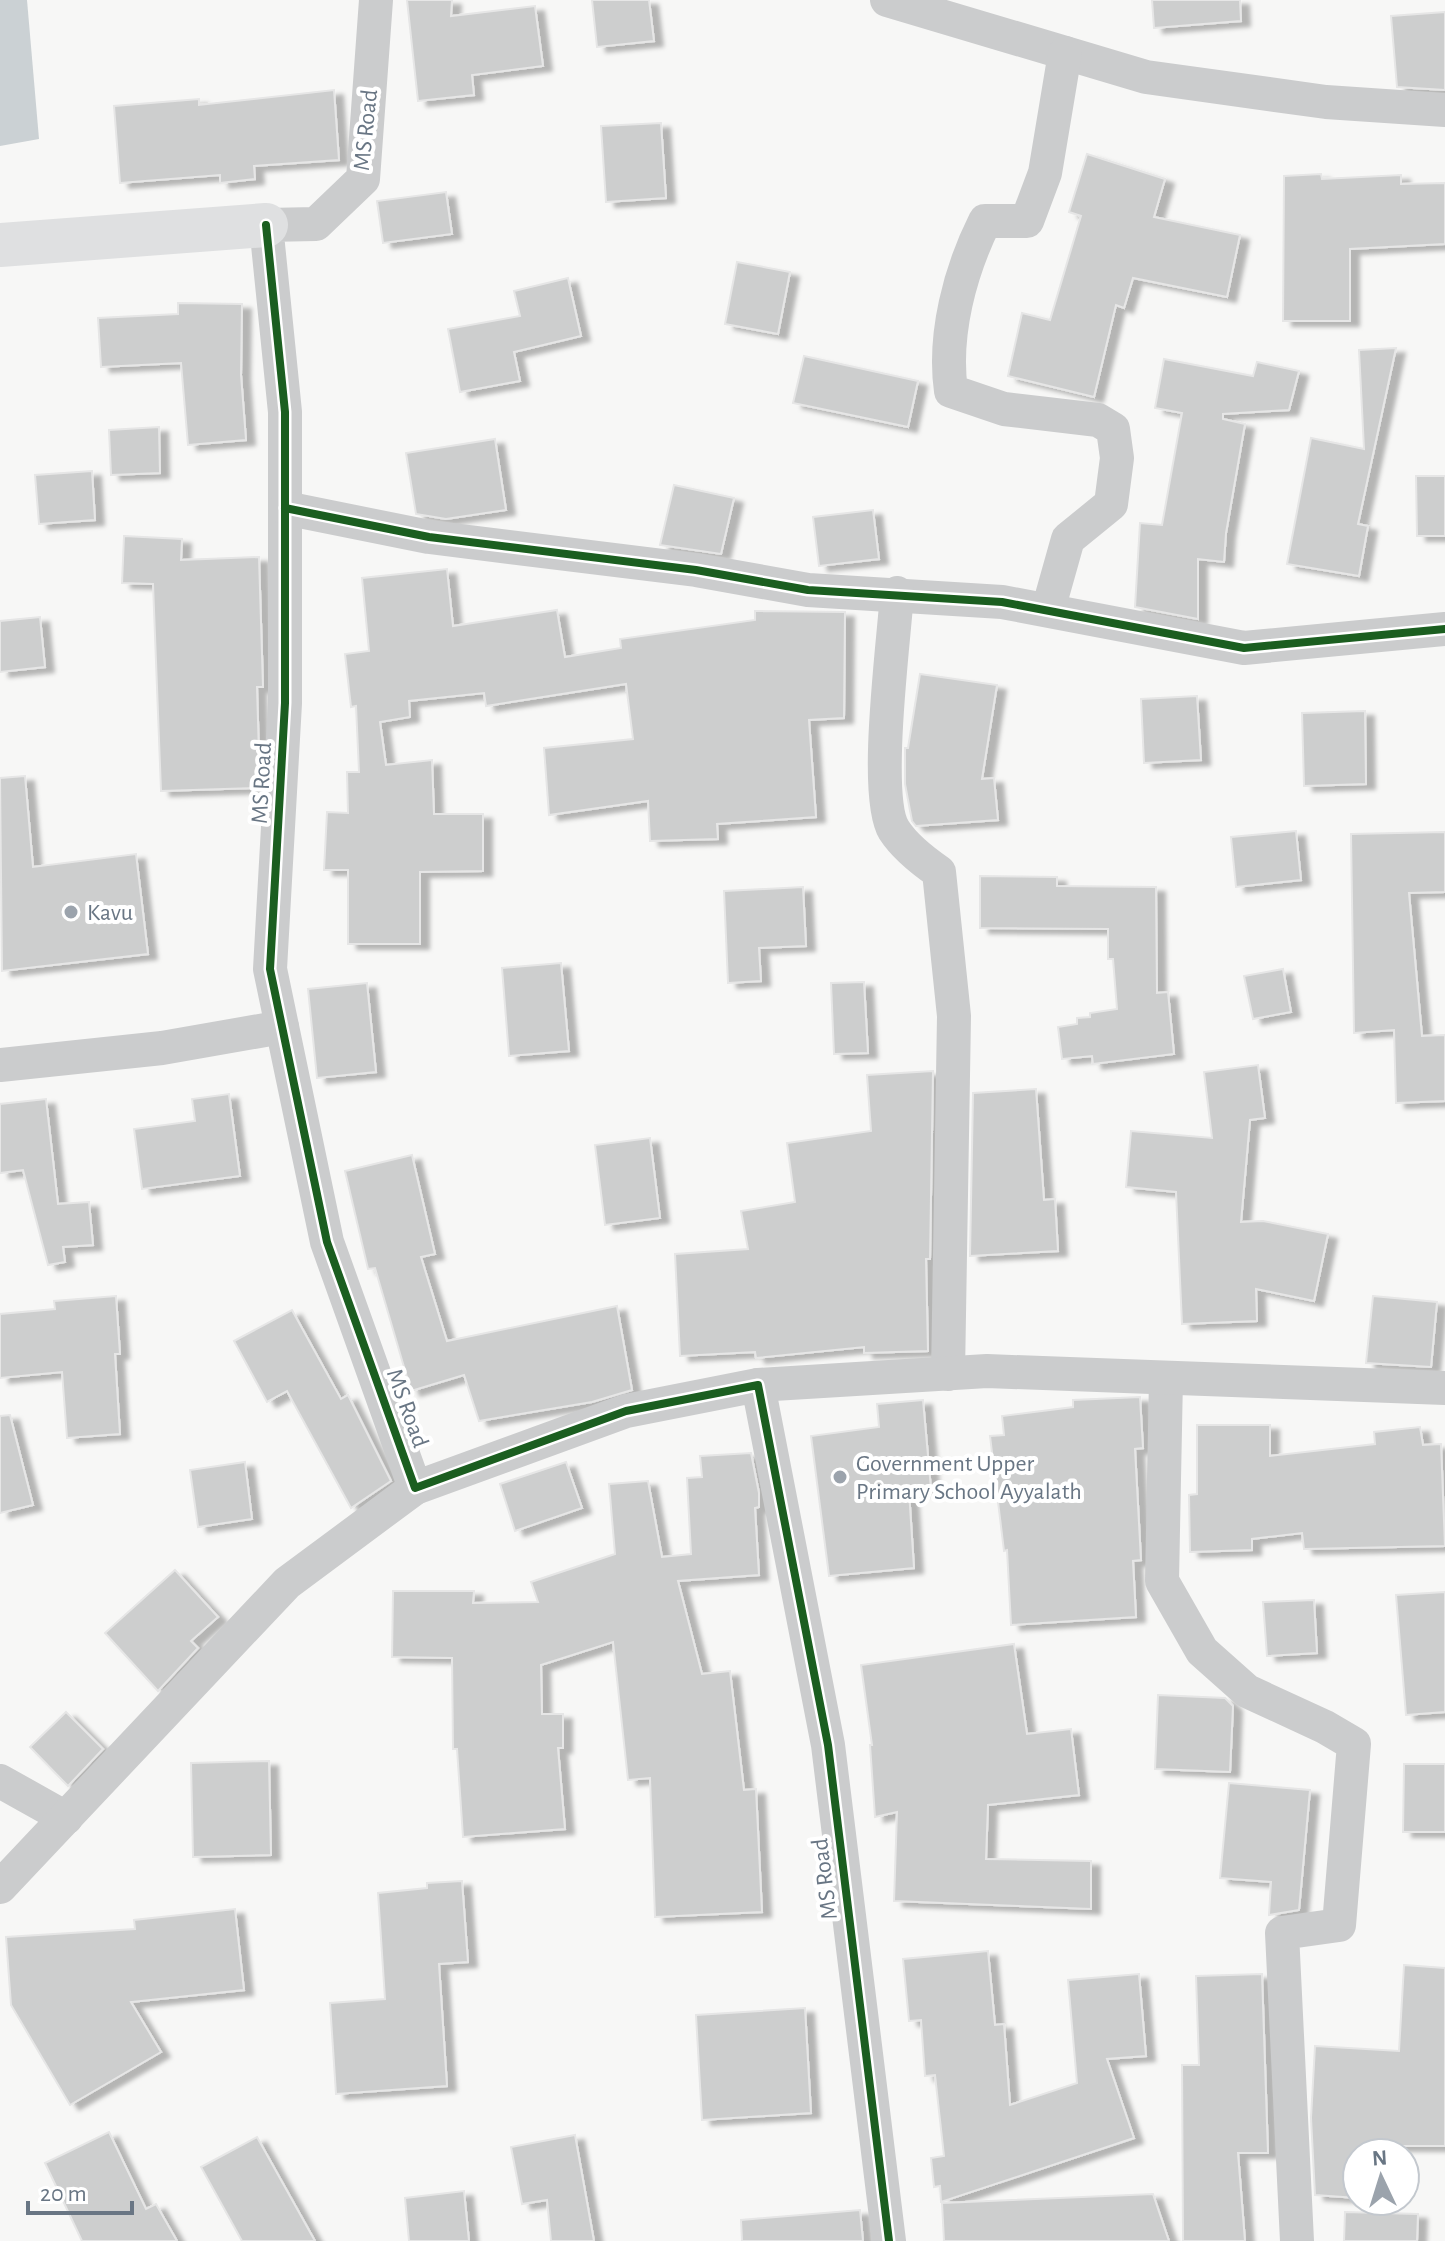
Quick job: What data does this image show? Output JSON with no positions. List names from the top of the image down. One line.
{"streets":{"street":["MS Road"]},"places":["Kavu","Government Upper Primary School Ayyalath"],"scale_bar":"20 m","north":"top"}
